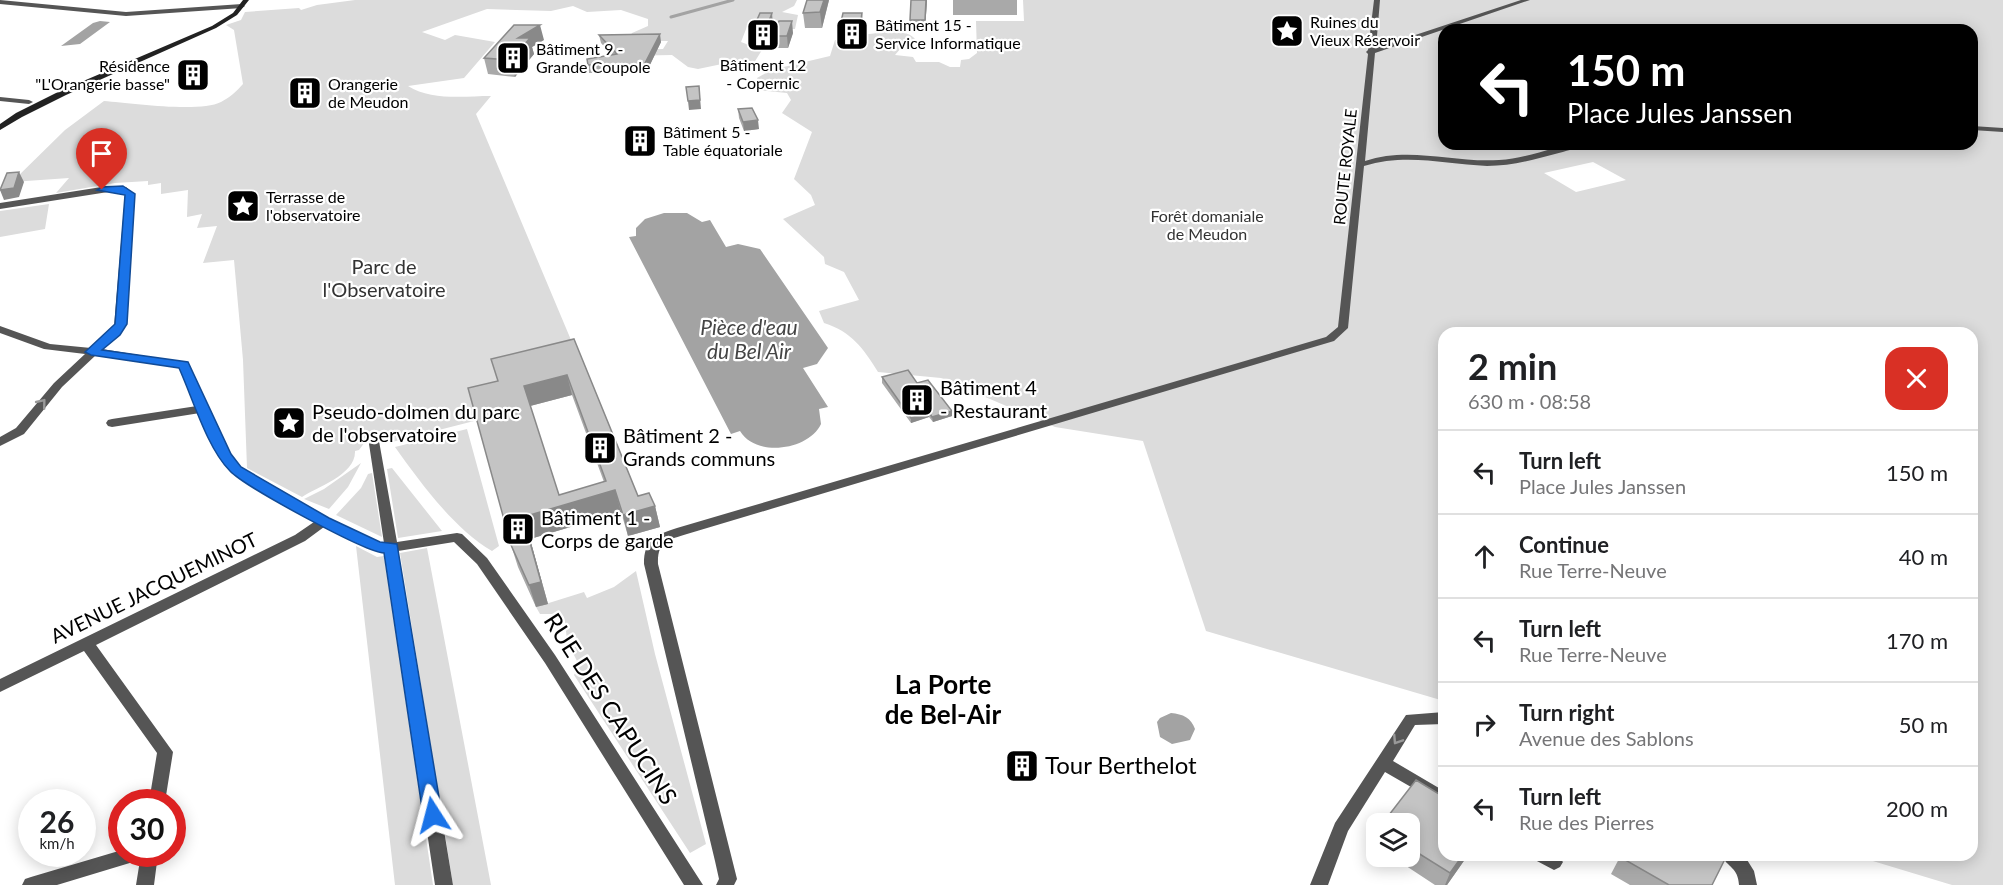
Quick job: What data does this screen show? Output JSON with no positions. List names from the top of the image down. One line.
{"streets":{"street":["ROUTE ROYALE","AVENUE JACQUEMINOT","RUE DES CAPUCINS"]},"districts":["La Porte de Bel-Air"],"water":["Pièce d'eau du Bel Air"],"parks":["Forêt domaniale de Meudon","Parc de l'Observatoire"],"places":{"place":["Ruines du Vieux Réservoir","Terrasse de l'observatoire","Pseudo-dolmen du parc de l'observatoire"],"building":["Bâtiment 15 - Service Informatique","Bâtiment 12 - Copernic","Bâtiment 9 - Grande Coupole","Résidence \"L'Orangerie basse\"","Orangerie de Meudon","Bâtiment 5 - Table équatoriale","Bâtiment 4 - Restaurant","Bâtiment 2 - Grands communs","Bâtiment 1 - Corps de garde","Tour Berthelot"]},"page":{"turn":["150 m","Place Jules Janssen"],"heading":["2 min","630 m · 08:58"],"list":[{"name":"Turn left","note":"Place Jules Janssen","value":"150 m"},{"name":"Continue","note":"Rue Terre-Neuve","value":"40 m"},{"name":"Turn left","note":"Rue Terre-Neuve","value":"170 m"},{"name":"Turn right","note":"Avenue des Sablons","value":"50 m"},{"name":"Turn left","note":"Rue des Pierres","value":"200 m"}],"speed":"26 km/h","limit":"30"}}
